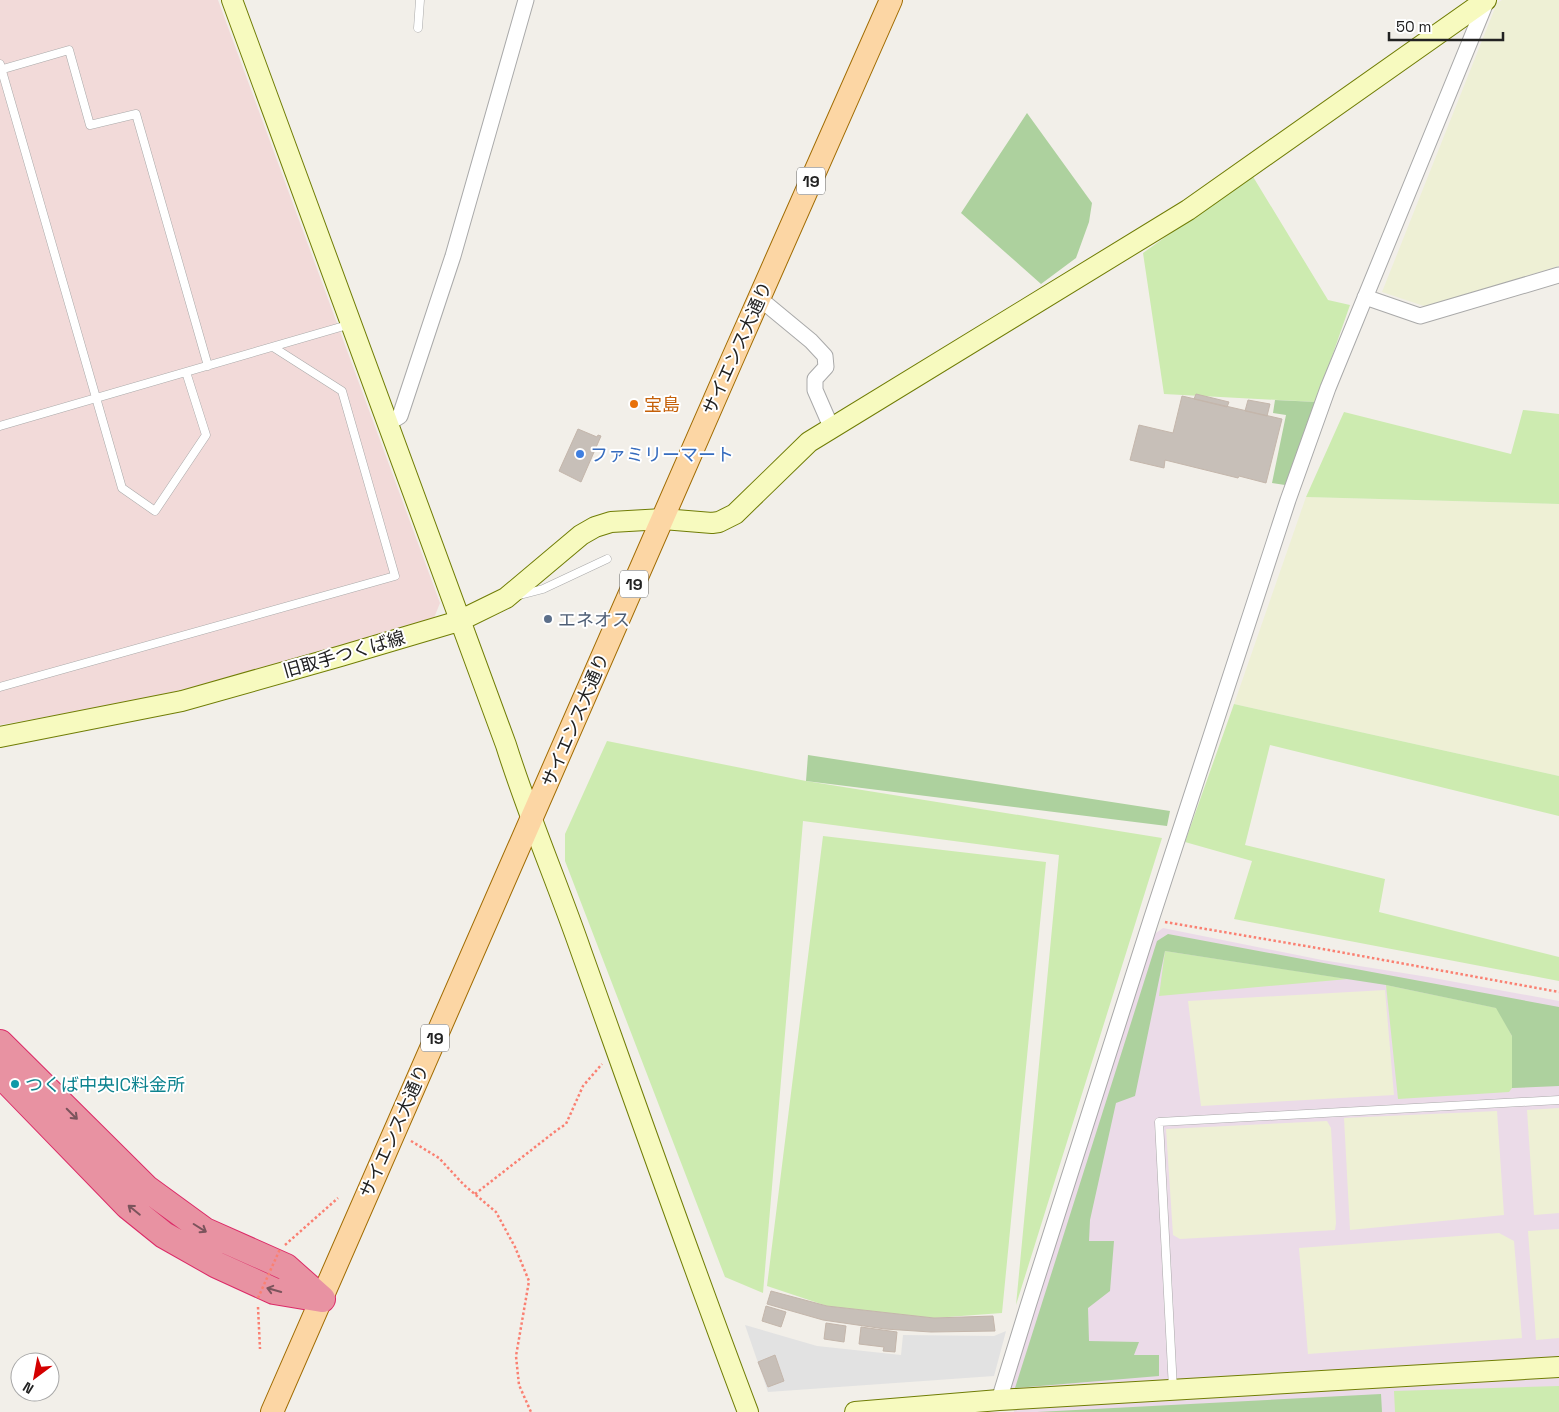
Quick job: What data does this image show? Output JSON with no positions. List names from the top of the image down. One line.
{"streets":{"main road":["19","サイエンス大通り"],"street":["旧取手つくば線"]},"crossings":[["サイエンス大通り","旧取手つくば線"]],"places":["宝島","ファミリーマート","エネオス","つくば中央IC料金所"],"scale_bar":"50 m","north":"bottom left"}
